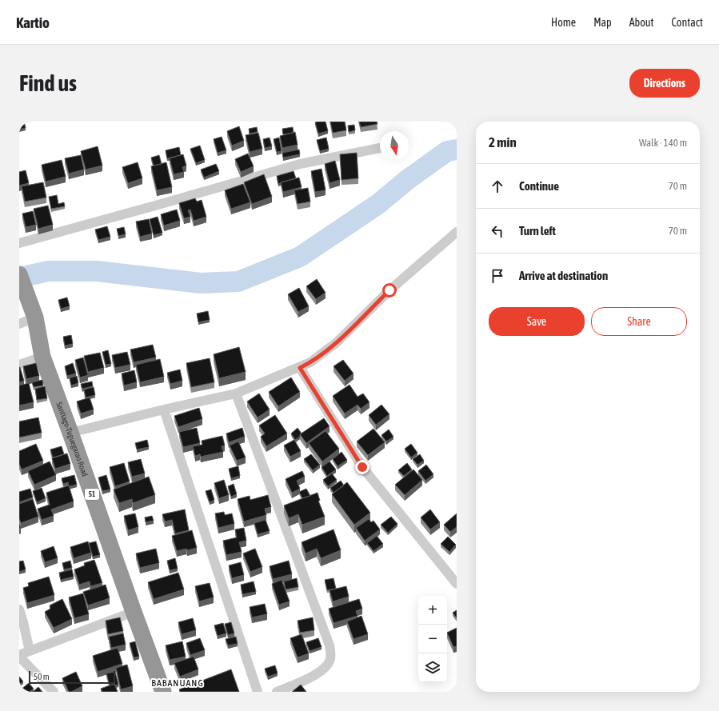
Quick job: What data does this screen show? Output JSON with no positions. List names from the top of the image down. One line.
{"streets":{"highway":["Santiago-Tuguegarao Road","51"]},"districts":["BABANUANG"],"scale_bar":"50 m","north":"bottom","page":{"header":"Kartio","nav":["Home","Map","About","Contact"],"buttons":["Directions",["Save","Share"]],"title":"Find us","heading":["2 min","Walk · 140 m"],"list":[["Continue","70 m"],["Turn left","70 m"],"Arrive at destination"],"map_buttons":["+","−"],"scale":"50 m"}}
